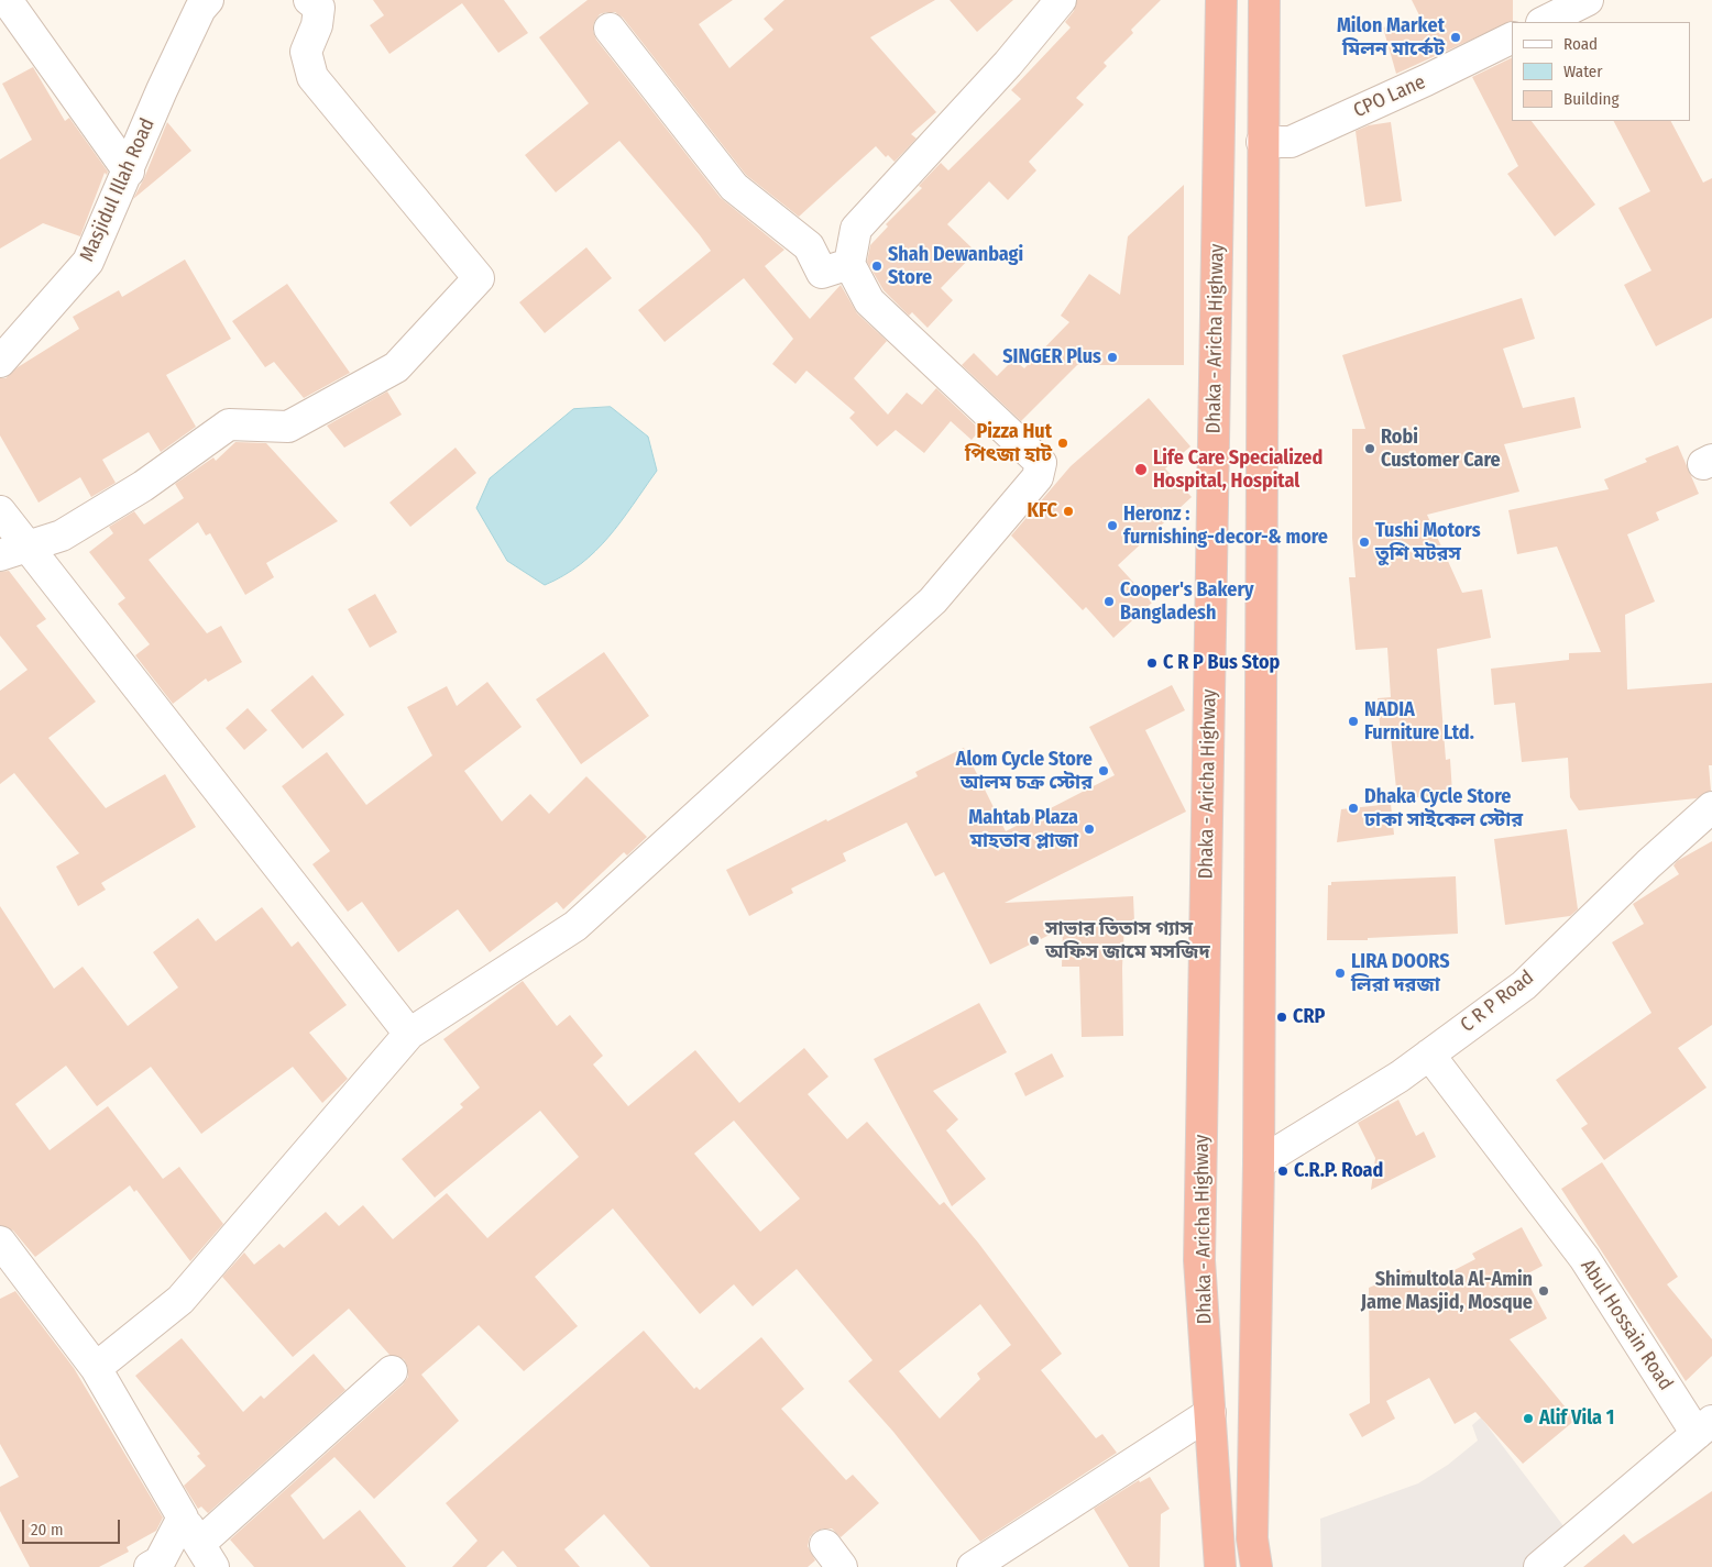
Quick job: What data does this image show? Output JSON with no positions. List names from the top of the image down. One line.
{"streets":{"highway":["Dhaka - Aricha Highway"],"street":["CPO Lane","Masjidul Illah Road","C R P Road","Abul Hossain Road"]},"crossings":[["C R P Road","Abul Hossain Road"]],"places":["Milon Market মিলন মার্কেট","Shah Dewanbagi Store","SINGER Plus","Pizza Hut পিৎজা হাট","Robi Customer Care","Life Care Specialized Hospital, Hospital","KFC","Heronz : furnishing-decor-& more","Tushi Motors তুশি মটরস","Cooper's Bakery Bangladesh","C R P Bus Stop","NADIA Furniture Ltd.","Alom Cycle Store আলম চক্র স্টোর","Dhaka Cycle Store ঢাকা সাইকেল স্টোর","Mahtab Plaza মাহতাব প্লাজা","সাভার তিতাস গ্যাস অফিস জামে মসজিদ","LIRA DOORS লিরা দরজা","CRP","C.R.P. Road","Shimultola Al-Amin Jame Masjid, Mosque","Alif Vila 1"],"legend":["Road","Water","Building"],"scale_bar":"20 m"}
